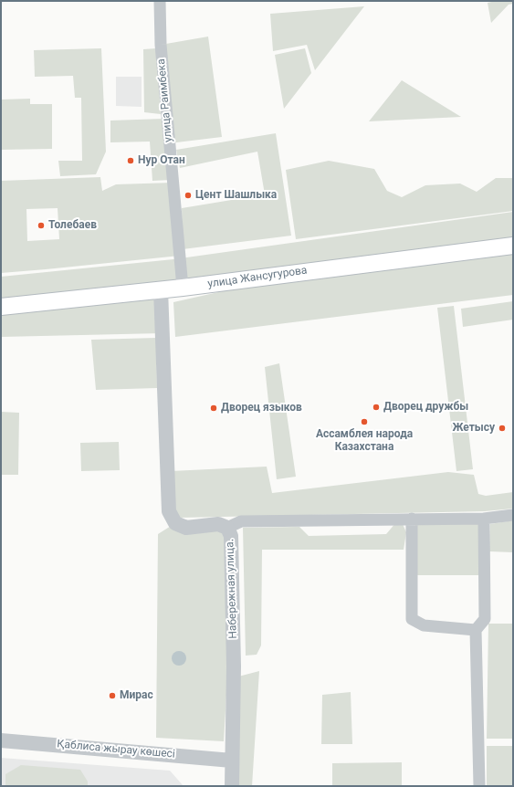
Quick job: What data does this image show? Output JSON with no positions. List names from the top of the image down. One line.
{"streets":{"main road":["улица Жансугурова"],"street":["улица Раимбека","Набережная улица.","Қаблиса жырау көшесі"]},"crossings":[["улица Раимбека","улица Жансугурова"],["улица Жансугурова","Набережная улица."],["Набережная улица.","Қаблиса жырау көшесі"]],"places":["Нур Отан","Цент Шашлыка","Толебаев","Дворец дружбы","Дворец языков","Ассамблея народа Казахстана","Жетысу","Мирас"]}
